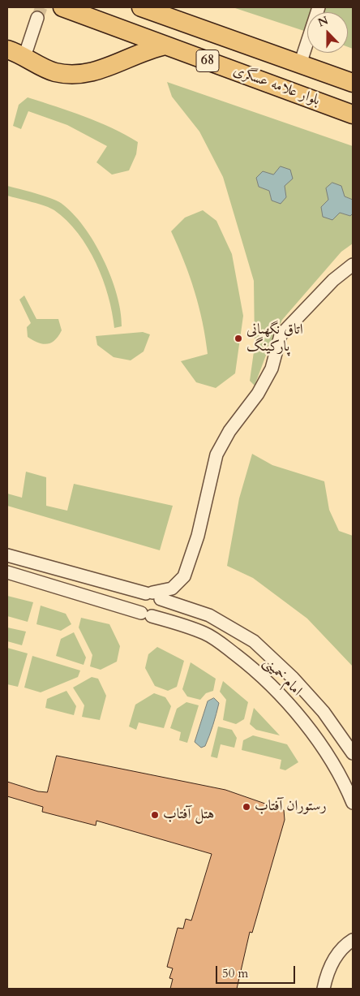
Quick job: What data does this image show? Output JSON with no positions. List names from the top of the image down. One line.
{"streets":{"highway":["68","بلوار علامه عسگری"],"street":["امام خمینی"]},"places":["اتاق نگهبانی پارکینگ","رستوران آفتاب","هتل آفتاب"],"scale_bar":"50 m","north":"top"}
